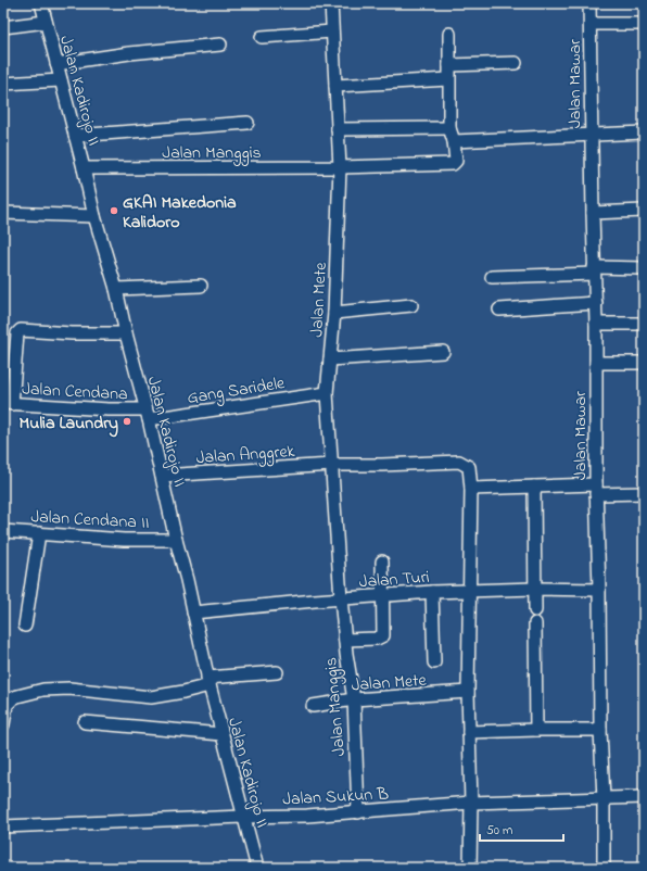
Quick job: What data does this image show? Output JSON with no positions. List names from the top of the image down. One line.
{"streets":{"street":["Jalan Mawar","Jalan Kadirojo II","Jalan Manggis","Jalan Mete","Gang Saridele","Jalan Cendana","Jalan Anggrek","Jalan Cendana II","Jalan Turi","Jalan Sukun B"]},"crossings":[["Jalan Mawar","Jalan Turi"],["Jalan Mawar","Jalan Sukun B"],["Jalan Kadirojo II","Jalan Manggis"],["Jalan Kadirojo II","Gang Saridele"],["Jalan Kadirojo II","Jalan Cendana"],["Jalan Kadirojo II","Jalan Anggrek"],["Jalan Kadirojo II","Jalan Cendana II"],["Jalan Kadirojo II","Jalan Turi"],["Jalan Kadirojo II","Jalan Sukun B"],["Jalan Manggis","Jalan Mete"],["Jalan Manggis","Jalan Turi"],["Jalan Manggis","Jalan Sukun B"],["Jalan Mete","Gang Saridele"],["Jalan Mete","Jalan Anggrek"],["Jalan Mete","Jalan Turi"],["Gang Saridele","Jalan Cendana"]],"places":["GKAI Makedonia Kalidoro","Mulia Laundry"],"scale_bar":"50 m"}
